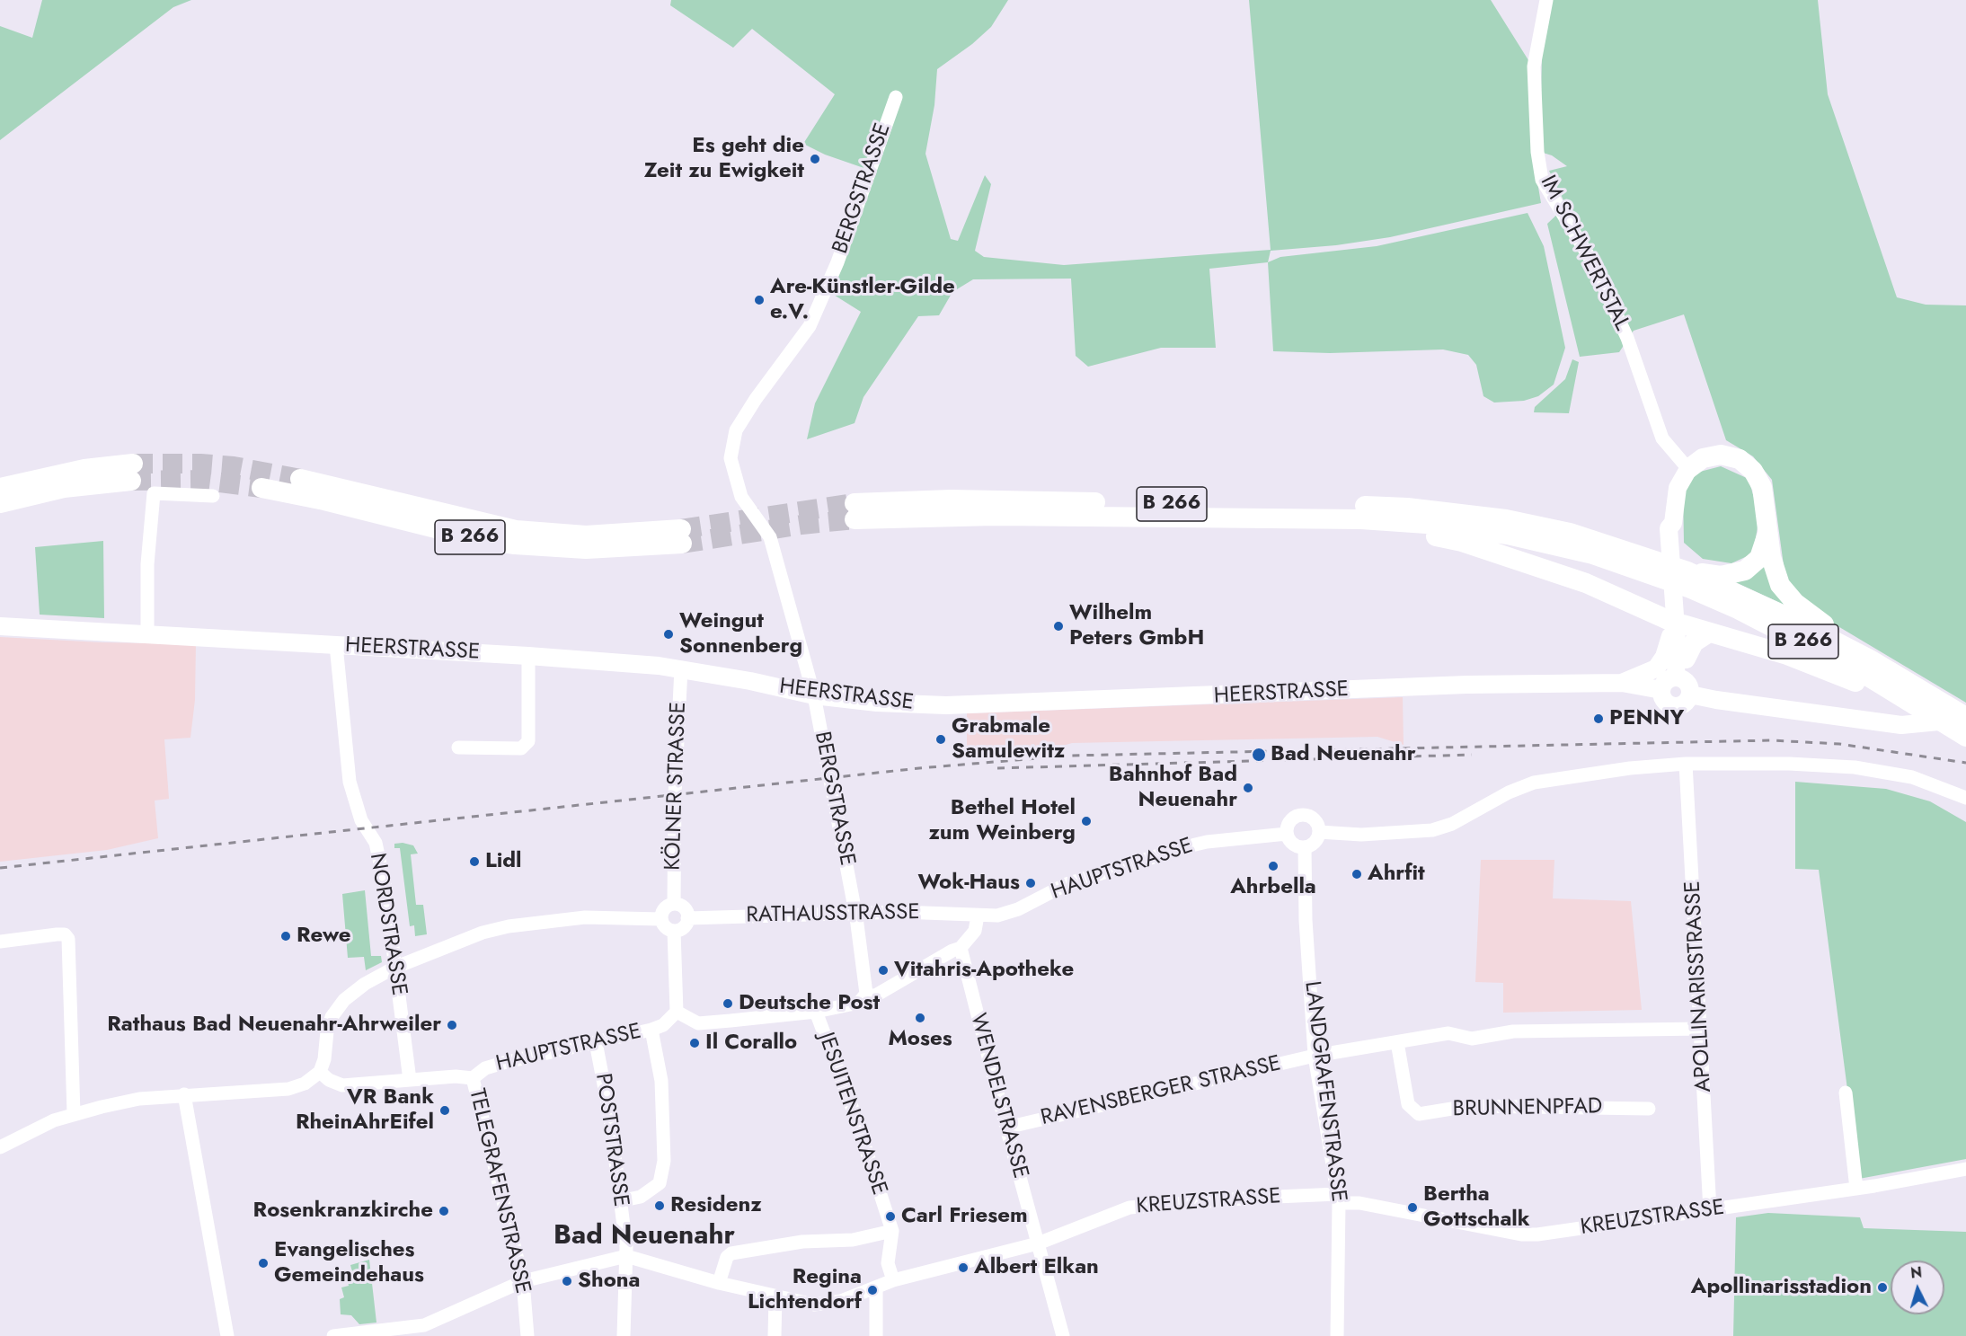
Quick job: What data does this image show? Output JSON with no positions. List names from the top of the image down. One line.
{"streets":{"highway":["B 266"],"main road":["HEERSTRASSE"],"street":["BERGSTRASSE","IM SCHWERTSTAL","KÖLNER STRASSE","HAUPTSTRASSE","RATHAUSSTRASSE","NORDSTRASSE","APOLLINARISSTRASSE","RAVENSBERGER STRASSE","LANDGRAFENSTRASSE","WENDELSTRASSE","BRUNNENPFAD","JESUITENSTRASSE","POSTSTRASSE","TELEGRAFENSTRASSE","KREUZSTRASSE"]},"crossings":[["BERGSTRASSE","HEERSTRASSE"],["BERGSTRASSE","RATHAUSSTRASSE"],["IM SCHWERTSTAL","B 266"],["HEERSTRASSE","KÖLNER STRASSE"],["HEERSTRASSE","NORDSTRASSE"],["KÖLNER STRASSE","RATHAUSSTRASSE"],["HAUPTSTRASSE","RATHAUSSTRASSE"],["HAUPTSTRASSE","NORDSTRASSE"],["HAUPTSTRASSE","LANDGRAFENSTRASSE"],["HAUPTSTRASSE","POSTSTRASSE"],["HAUPTSTRASSE","TELEGRAFENSTRASSE"],["APOLLINARISSTRASSE","RAVENSBERGER STRASSE"],["APOLLINARISSTRASSE","KREUZSTRASSE"],["RAVENSBERGER STRASSE","LANDGRAFENSTRASSE"],["RAVENSBERGER STRASSE","WENDELSTRASSE"],["RAVENSBERGER STRASSE","BRUNNENPFAD"],["LANDGRAFENSTRASSE","KREUZSTRASSE"],["WENDELSTRASSE","KREUZSTRASSE"],["JESUITENSTRASSE","KREUZSTRASSE"],["POSTSTRASSE","KREUZSTRASSE"]],"districts":["Bad Neuenahr"],"places":["Es geht die Zeit zu Ewigkeit","Are-Künstler-Gilde e.V.","Wilhelm Peters GmbH","Weingut Sonnenberg","PENNY","Grabmale Samulewitz","Bad Neuenahr","Bahnhof Bad Neuenahr","Bethel Hotel zum Weinberg","Lidl","Ahrbella","Ahrfit","Wok-Haus","Rewe","Vitahris-Apotheke","Deutsche Post","Moses","Rathaus Bad Neuenahr-Ahrweiler","Il Corallo","VR Bank RheinAhrEifel","Residenz","Bertha Gottschalk","Rosenkranzkirche","Carl Friesem","Evangelisches Gemeindehaus","Albert Elkan","Shona","Apollinarisstadion","Regina Lichtendorf"],"north":"top"}
